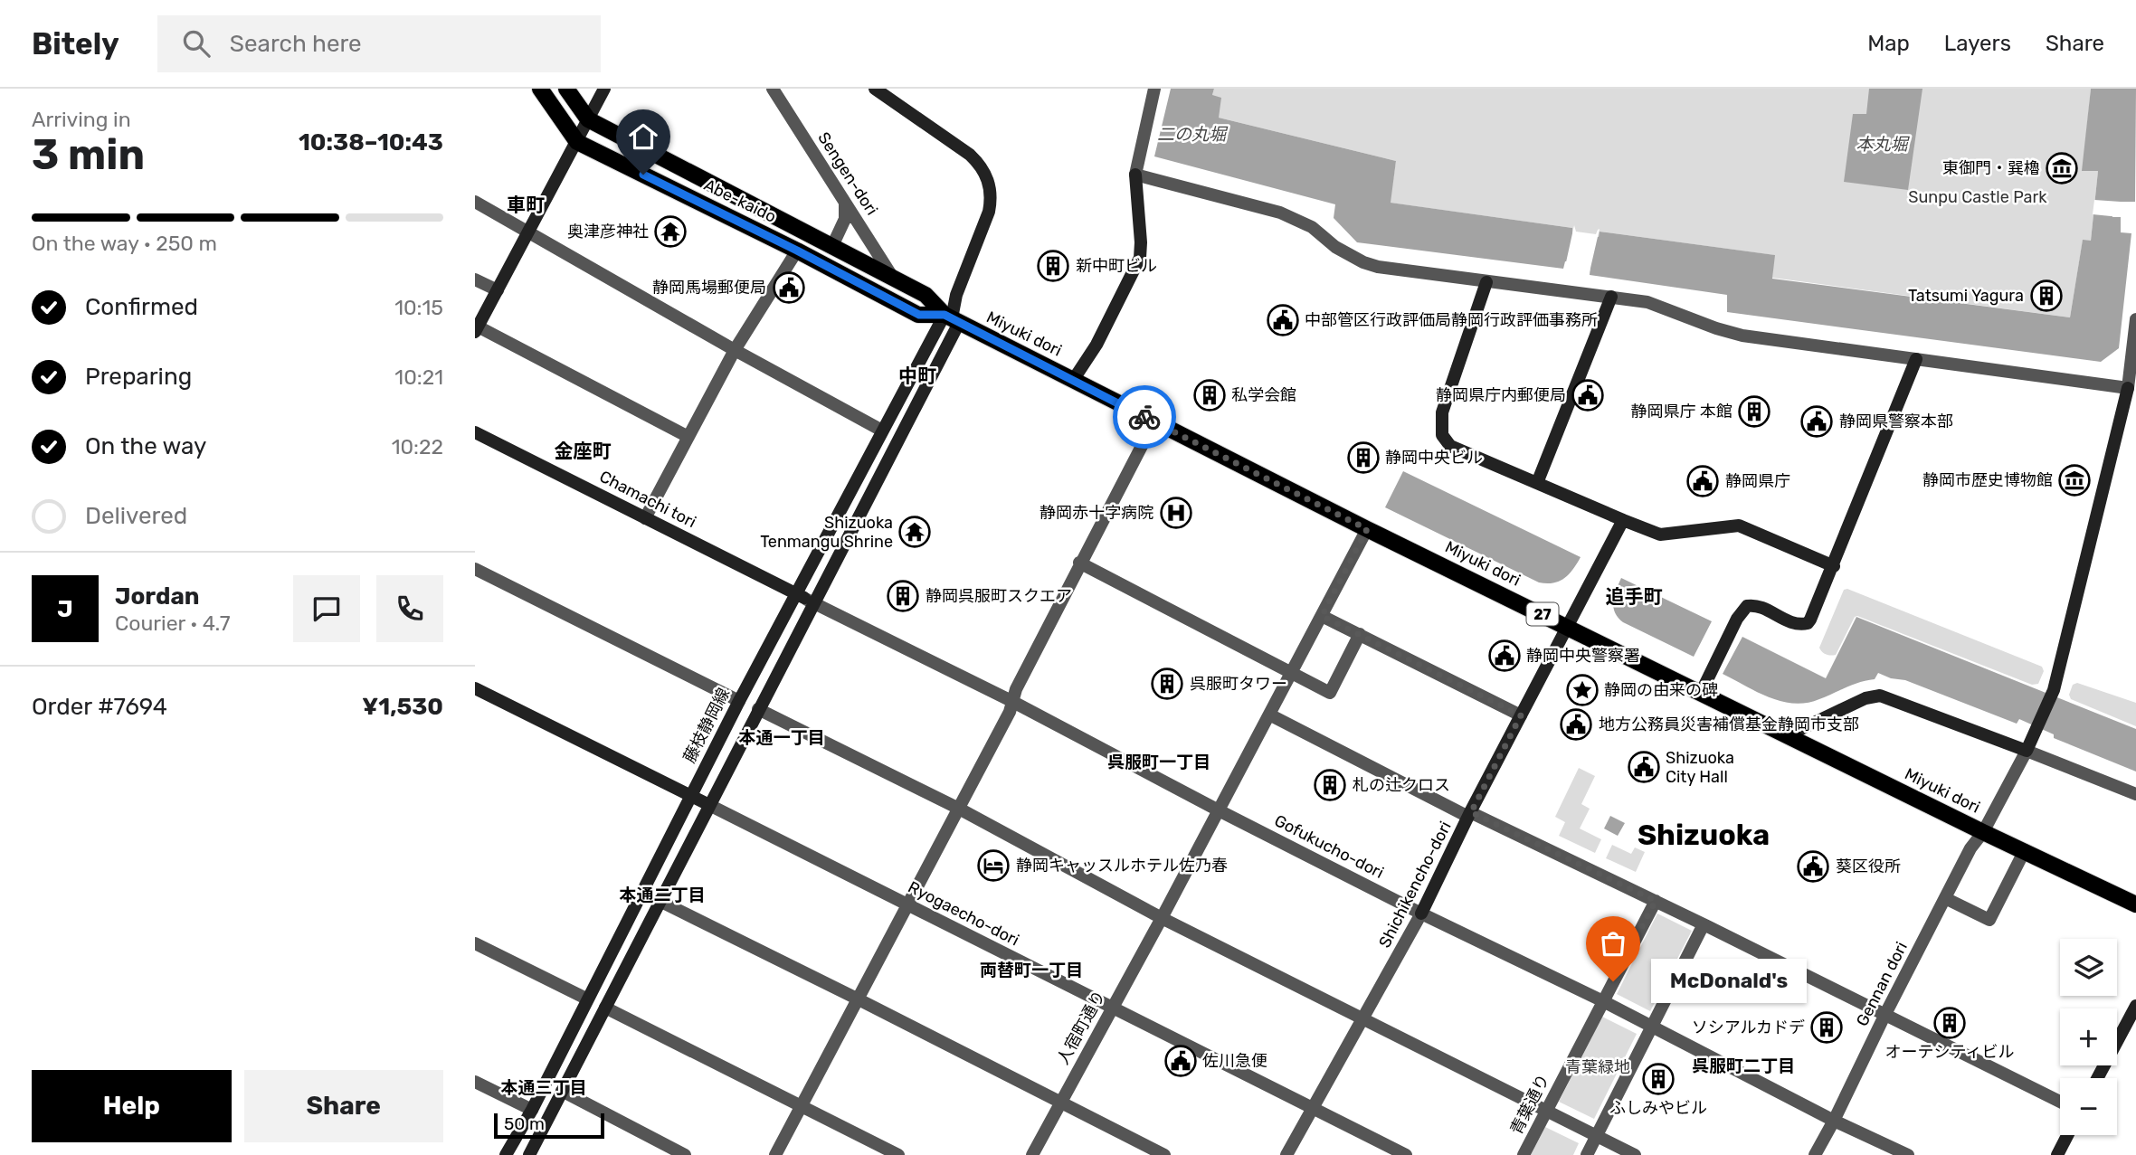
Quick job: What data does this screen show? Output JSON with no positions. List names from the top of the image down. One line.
{"streets":{"main road":["Abe-kaido","Miyuki dori","27"],"street":["Sengen-dori","Chamachi tori","藤枝静岡線","Gofukucho-dori","Shichikencho-dori","Ryogaecho-dori","Gennan dori","人宿町通り","青葉通り"]},"crossings":[["Sengen-dori","Abe-kaido"],["Abe-kaido","Miyuki dori"],["Abe-kaido","藤枝静岡線"],["Miyuki dori","藤枝静岡線"],["Miyuki dori","Shichikencho-dori"],["Miyuki dori","Gennan dori"],["Miyuki dori","人宿町通り"],["Chamachi tori","藤枝静岡線"],["Chamachi tori","Gofukucho-dori"],["藤枝静岡線","Gofukucho-dori"],["藤枝静岡線","Ryogaecho-dori"],["Gofukucho-dori","Shichikencho-dori"],["Gofukucho-dori","Gennan dori"],["Gofukucho-dori","人宿町通り"],["Gofukucho-dori","青葉通り"],["Shichikencho-dori","Ryogaecho-dori"],["Ryogaecho-dori","人宿町通り"]],"districts":["車町","中町","金座町","追手町","本通一丁目","呉服町一丁目","Shizuoka","本通二丁目","両替町一丁目","呉服町二丁目","本通三丁目"],"water":["二の丸堀","本丸堀"],"parks":["Sunpu Castle Park","青葉緑地"],"places":{"museum":["東御門・巽櫓","静岡市歴史博物館"],"temple":["奥津彦神社","Shizuoka Tenmangu Shrine"],"building":["新中町ビル","Tatsumi Yagura","私学会館","静岡県庁 本館","静岡中央ビル","静岡呉服町スクエア","呉服町タワー","札の辻クロス","オーテシティビル","ソシアルカドデ","ふしみやビル"],"public building":["静岡馬場郵便局","中部管区行政評価局静岡行政評価事務所","静岡県庁内郵便局","静岡県警察本部","静岡県庁","静岡中央警察署","地方公務員災害補償基金静岡市支部","Shizuoka City Hall","葵区役所","佐川急便"],"hospital":["静岡赤十字病院"],"place":["静岡の由来の碑"],"hotel":["静岡キャッスルホテル佐乃春"],"other":["McDonald's"]},"scale_bar":"50 m","page":{"header":"Bitely","search":"Search here","nav":["Map","Layers","Share"],"heading":["3 min","Arriving in","10:38–10:43"],"panel":["Jordan","Courier · 4.7","Order #7694","¥1,530"],"bar":"On the way · 250 m","list":[["Confirmed","10:15"],["Preparing","10:21"],["On the way","10:22"],"Delivered"],"round":"J","map_buttons":["+","−"],"bubble":"McDonald's","buttons":["Help","Share"],"scale":"50 m"}}
